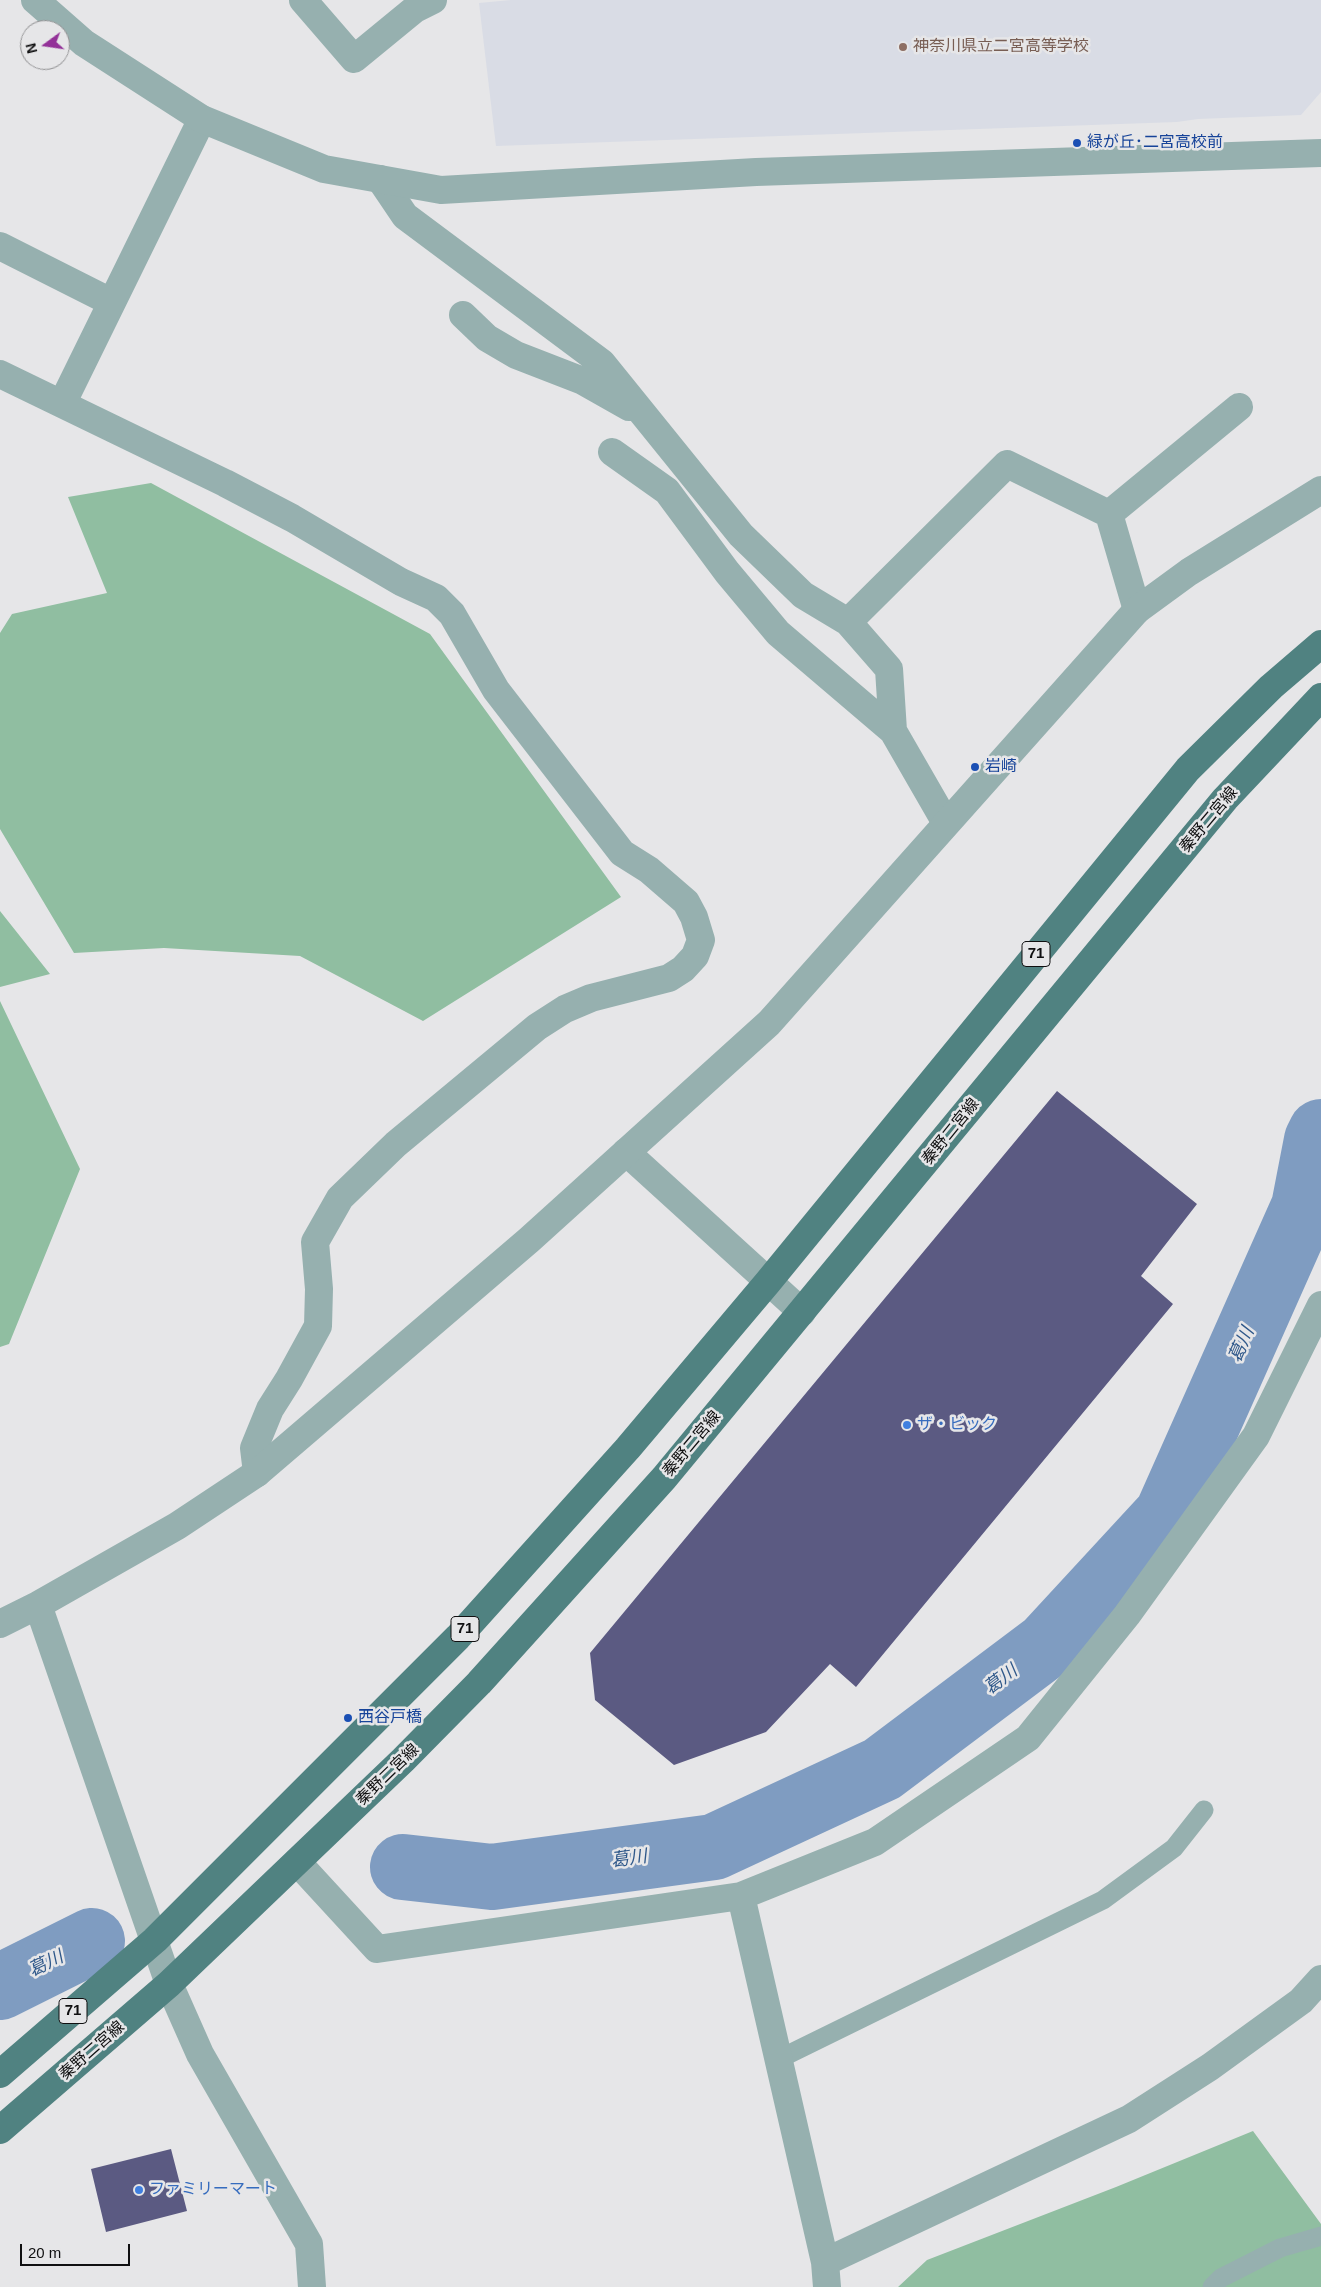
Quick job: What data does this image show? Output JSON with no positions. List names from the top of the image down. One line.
{"streets":{"main road":["秦野二宮線","71"]},"water":["葛川"],"places":["神奈川県立二宮高等学校","緑が丘･二宮高校前","岩崎","ザ・ビック","西谷戸橋","ファミリーマート"],"scale_bar":"20 m","north":"left"}
